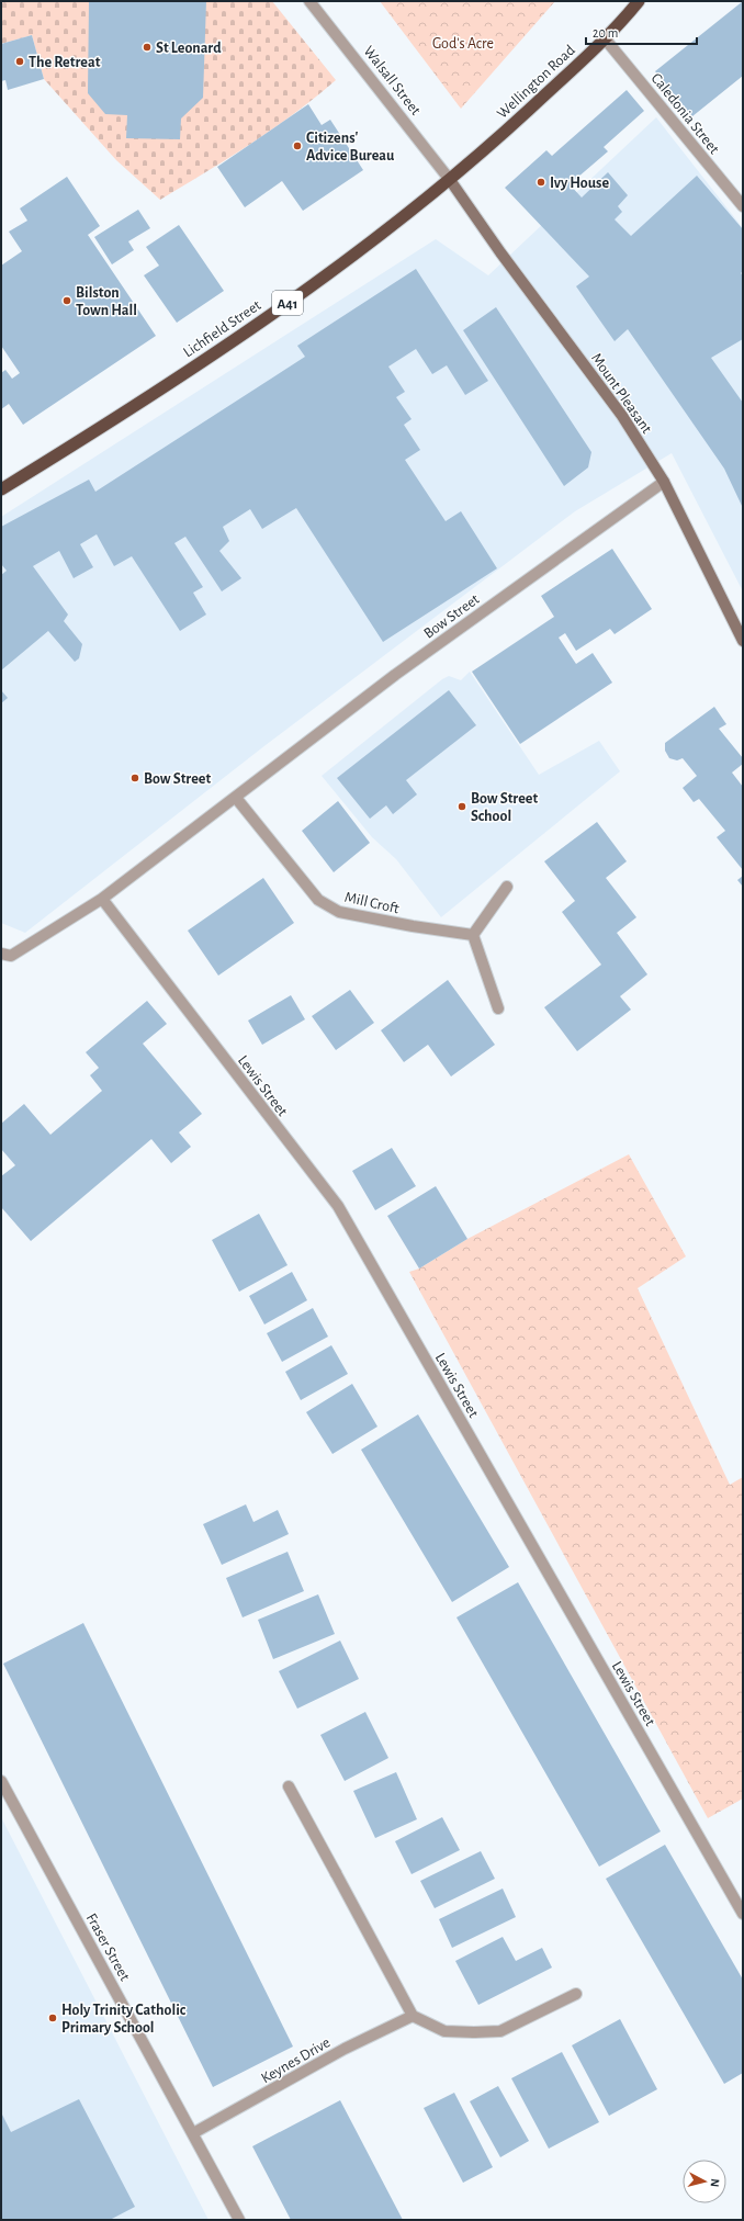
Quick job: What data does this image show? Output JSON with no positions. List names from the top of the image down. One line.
{"streets":{"highway":["Wellington Road","A41","Lichfield Street"],"main road":["Mount Pleasant"],"street":["Walsall Street","Caledonia Street","Bow Street","Mill Croft","Lewis Street","Fraser Street","Keynes Drive"]},"crossings":[["Walsall Street","Wellington Road"],["Walsall Street","Lichfield Street"],["Walsall Street","Mount Pleasant"],["Wellington Road","Caledonia Street"],["Wellington Road","Lichfield Street"],["Wellington Road","Mount Pleasant"],["Lichfield Street","Mount Pleasant"],["Mount Pleasant","Bow Street"],["Bow Street","Mill Croft"],["Bow Street","Lewis Street"],["Fraser Street","Keynes Drive"]],"parks":["God's Acre"],"places":["St Leonard","The Retreat","Citizens' Advice Bureau","Ivy House","Bilston Town Hall","Bow Street","Bow Street School","Holy Trinity Catholic Primary School"],"scale_bar":"20 m","north":"right"}
